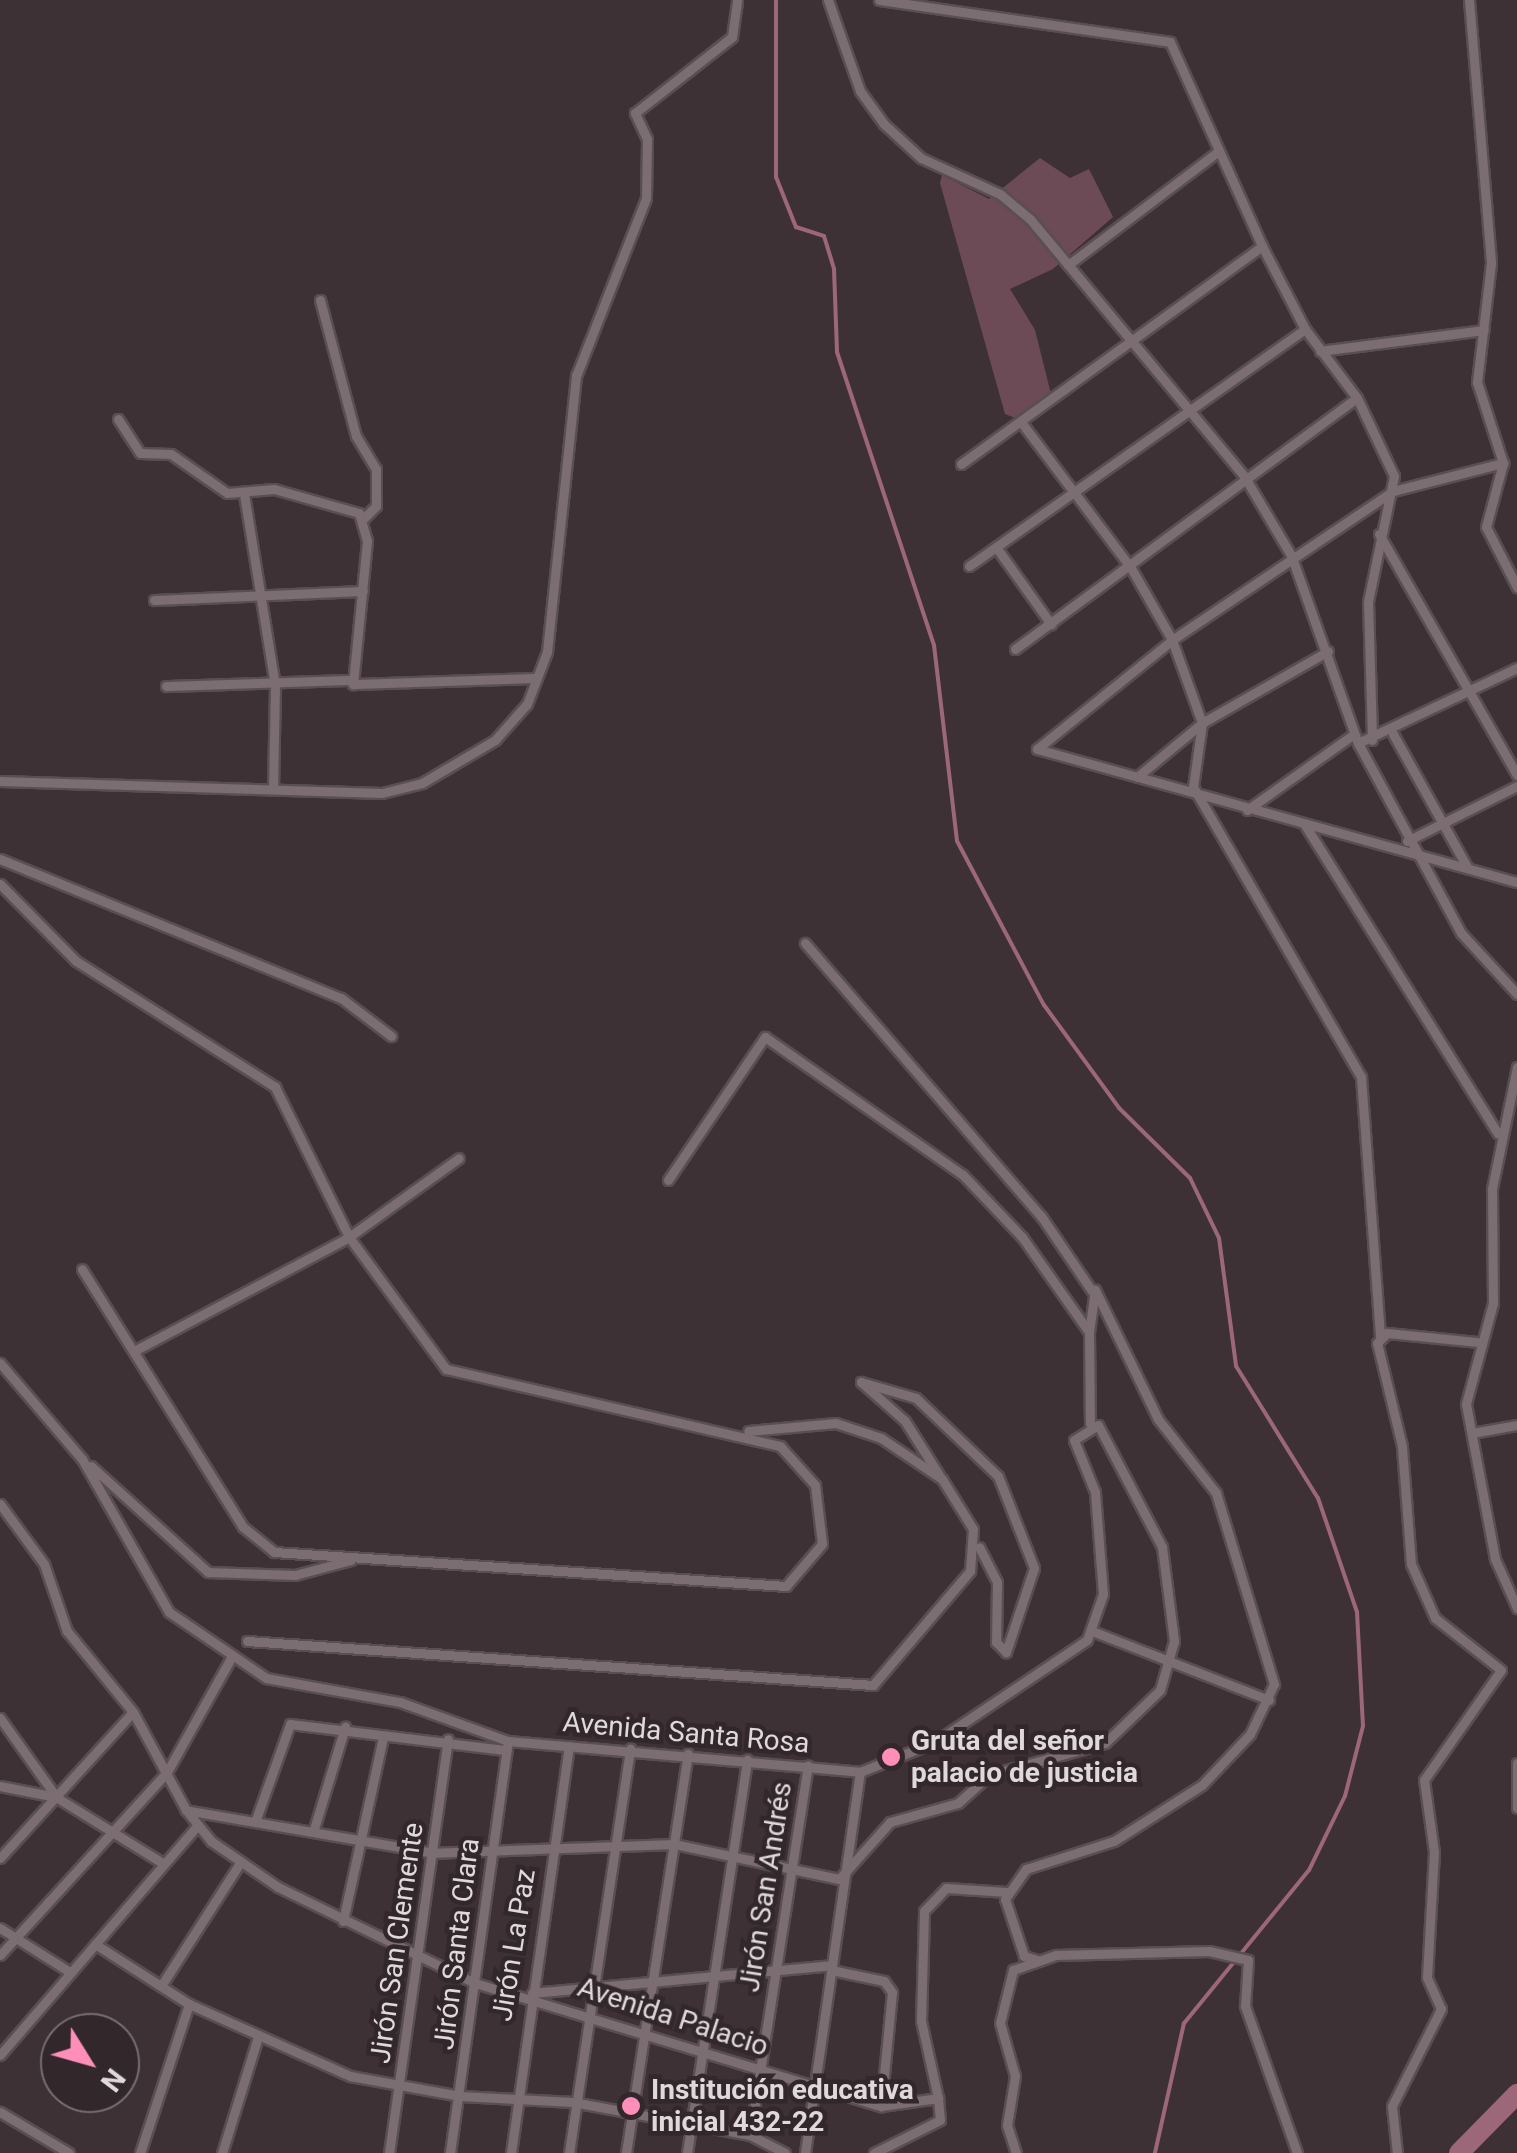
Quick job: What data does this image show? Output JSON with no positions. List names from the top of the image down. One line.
{"streets":{"street":["Avenida Santa Rosa","Jirón San Andrés","Jirón San Clemente","Jirón Santa Clara","Jirón La Paz","Avenida Palacio"]},"crossings":[["Avenida Santa Rosa","Jirón San Andrés"],["Avenida Santa Rosa","Jirón Santa Clara"],["Avenida Santa Rosa","Jirón La Paz"],["Jirón San Andrés","Avenida Palacio"],["Jirón San Clemente","Avenida Palacio"],["Jirón Santa Clara","Avenida Palacio"],["Jirón La Paz","Avenida Palacio"]],"places":["Gruta del señor palacio de justicia","Institución educativa inicial 432-22"],"north":"bottom right"}
